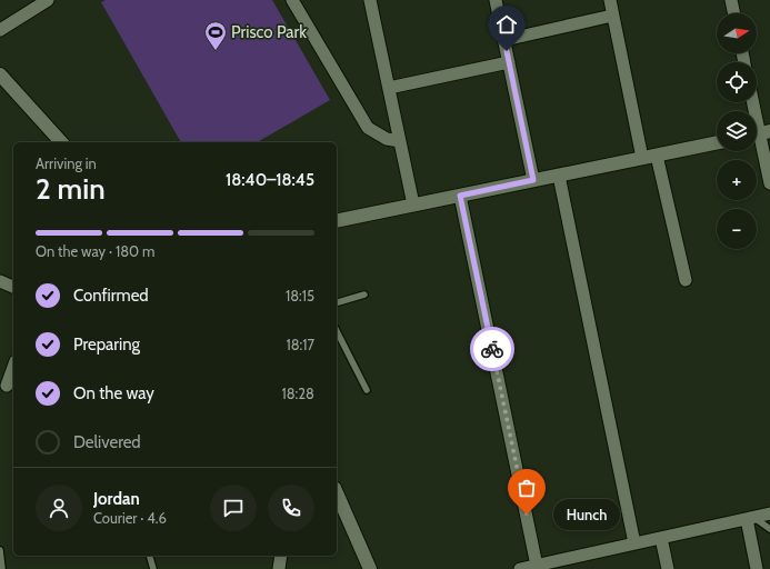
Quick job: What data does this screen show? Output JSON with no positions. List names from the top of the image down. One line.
{"places":{"sports":["Prisco Park"],"other":["Hunch"]},"north":"right","page":{"map_buttons":["+","−"],"heading":["2 min","Arriving in","18:40–18:45"],"panel":["Jordan","Courier · 4.6"],"bar":"On the way · 180 m","list":[["Confirmed","18:15"],["Preparing","18:17"],["On the way","18:28"],"Delivered"],"bubble":"Hunch"}}
